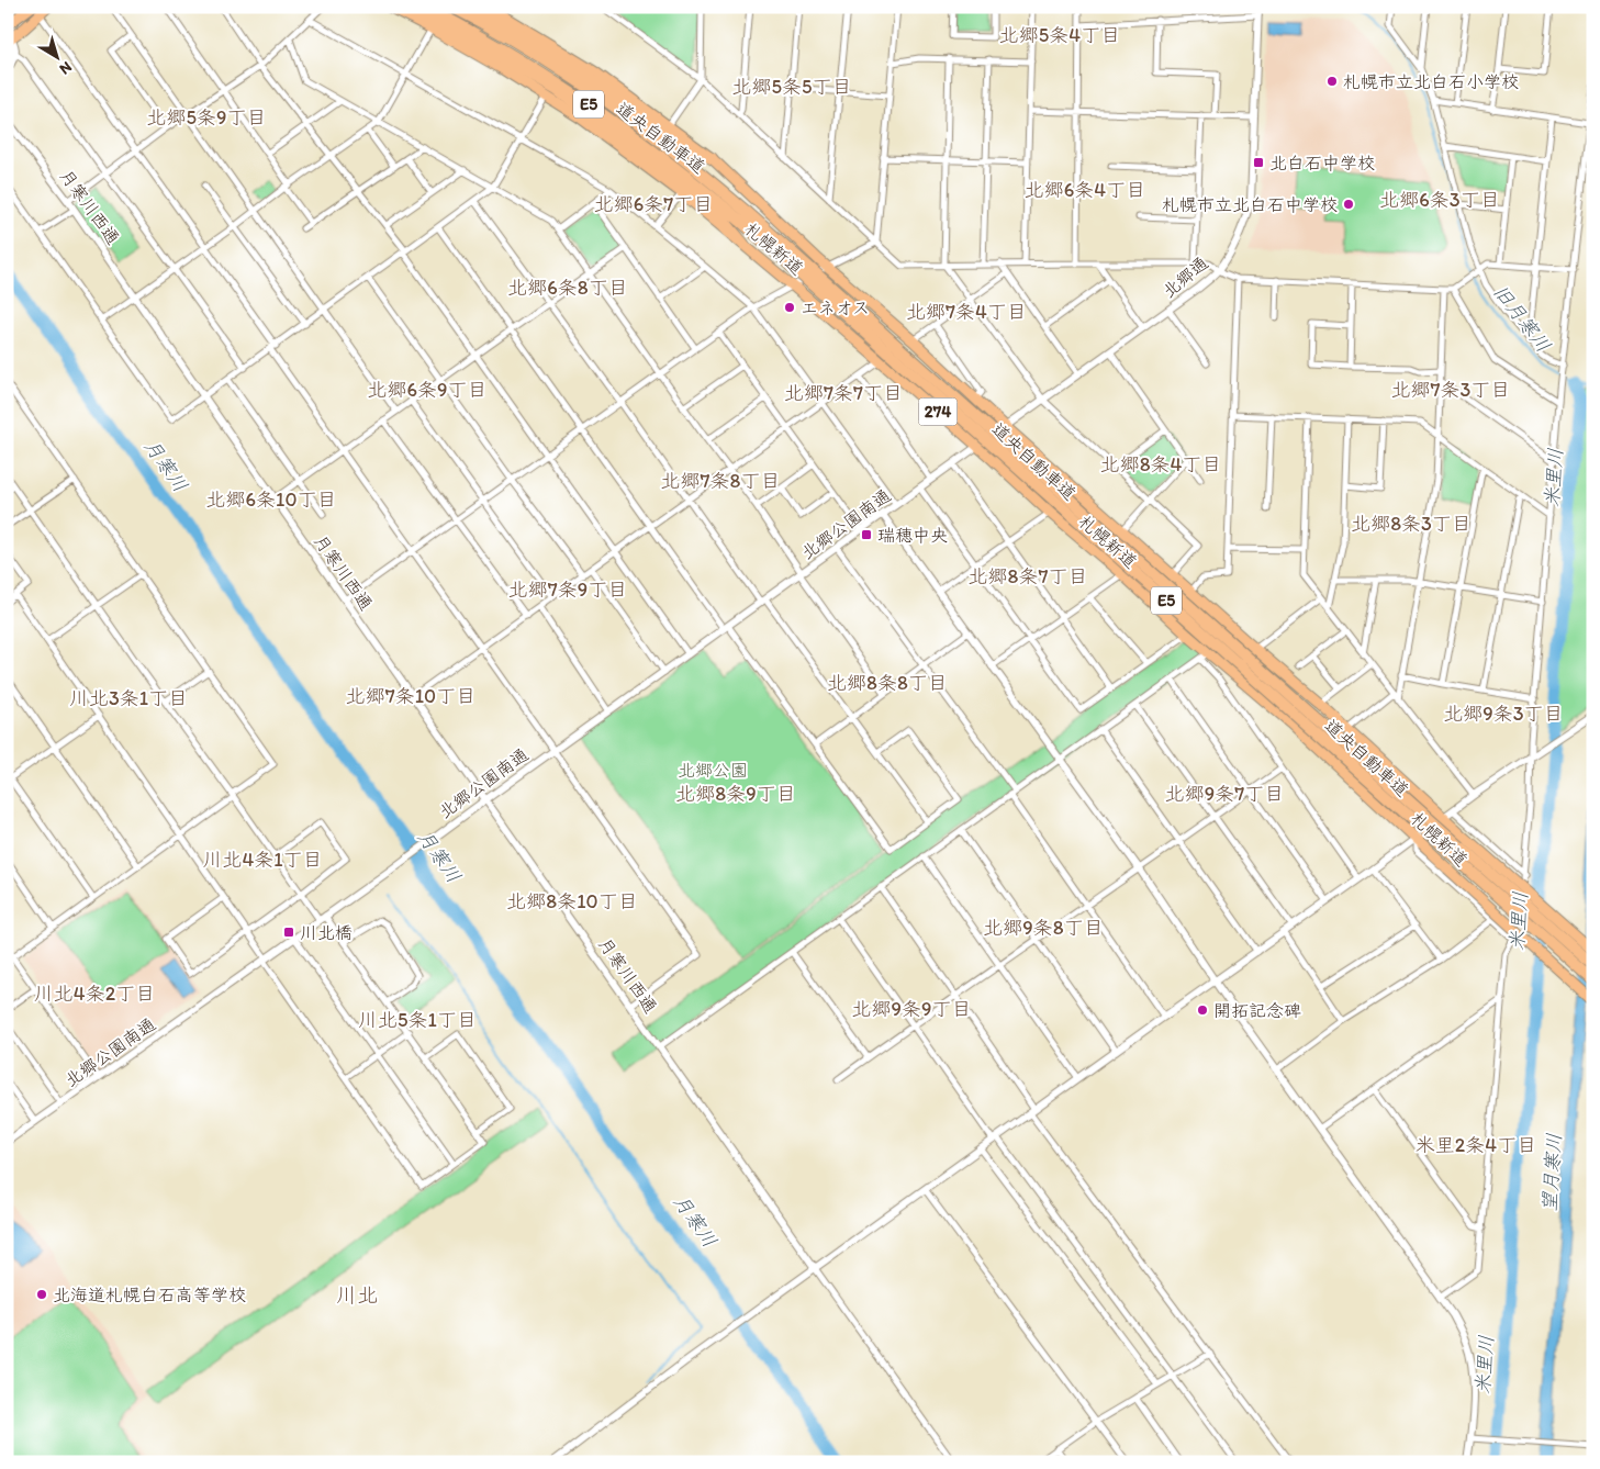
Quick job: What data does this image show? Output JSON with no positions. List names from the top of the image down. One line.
{"streets":{"highway":["E5","道央自動車道"],"main road":["札幌新道","274"],"street":["月寒川西通","北郷通","北郷公園南通"]},"crossings":[["月寒川西通","北郷公園南通"],["札幌新道","北郷通"],["札幌新道","北郷公園南通"],["北郷通","北郷公園南通"]],"districts":["北郷5条4丁目","北郷5条5丁目","北郷5条9丁目","北郷6条4丁目","北郷6条3丁目","北郷6条7丁目","北郷6条8丁目","北郷7条4丁目","北郷6条9丁目","北郷7条3丁目","北郷7条7丁目","北郷8条4丁目","北郷7条8丁目","北郷6条10丁目","北郷8条3丁目","北郷8条7丁目","北郷7条9丁目","北郷8条8丁目","北郷7条10丁目","川北3条1丁目","北郷9条3丁目","北郷8条9丁目","北郷9条7丁目","川北4条1丁目","北郷8条10丁目","北郷9条8丁目","川北4条2丁目","北郷9条9丁目","川北5条1丁目","米里2条4丁目","川北"],"water":["旧月寒川","月寒川","米里川","望月寒川"],"parks":["北郷公園"],"places":{"other":["札幌市立北白石小学校","札幌市立北白石中学校","エネオス","開拓記念碑","北海道札幌白石高等学校"],"transit":["北白石中学校","瑞穂中央","川北橋"]},"north":"bottom right"}
